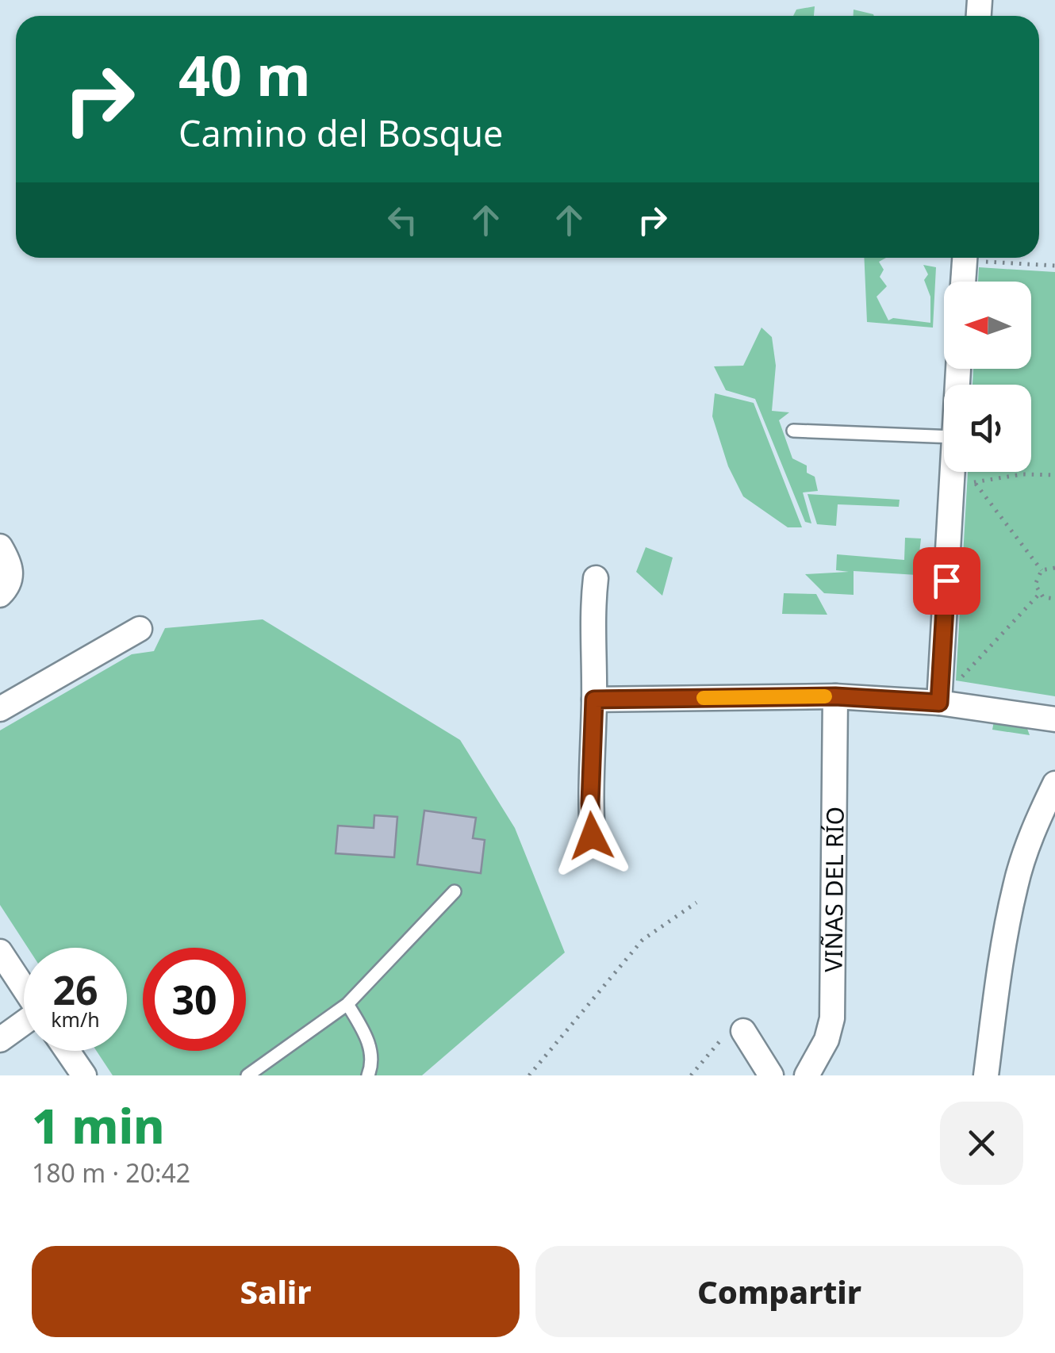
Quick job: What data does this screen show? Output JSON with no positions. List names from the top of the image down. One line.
{"streets":{"street":["VIÑAS DEL RÍO"]},"north":"left","page":{"turn":["40 m","Camino del Bosque"],"speed":"26 km/h","limit":"30","heading":["1 min","180 m · 20:42"],"buttons":["Salir","Compartir"]}}
